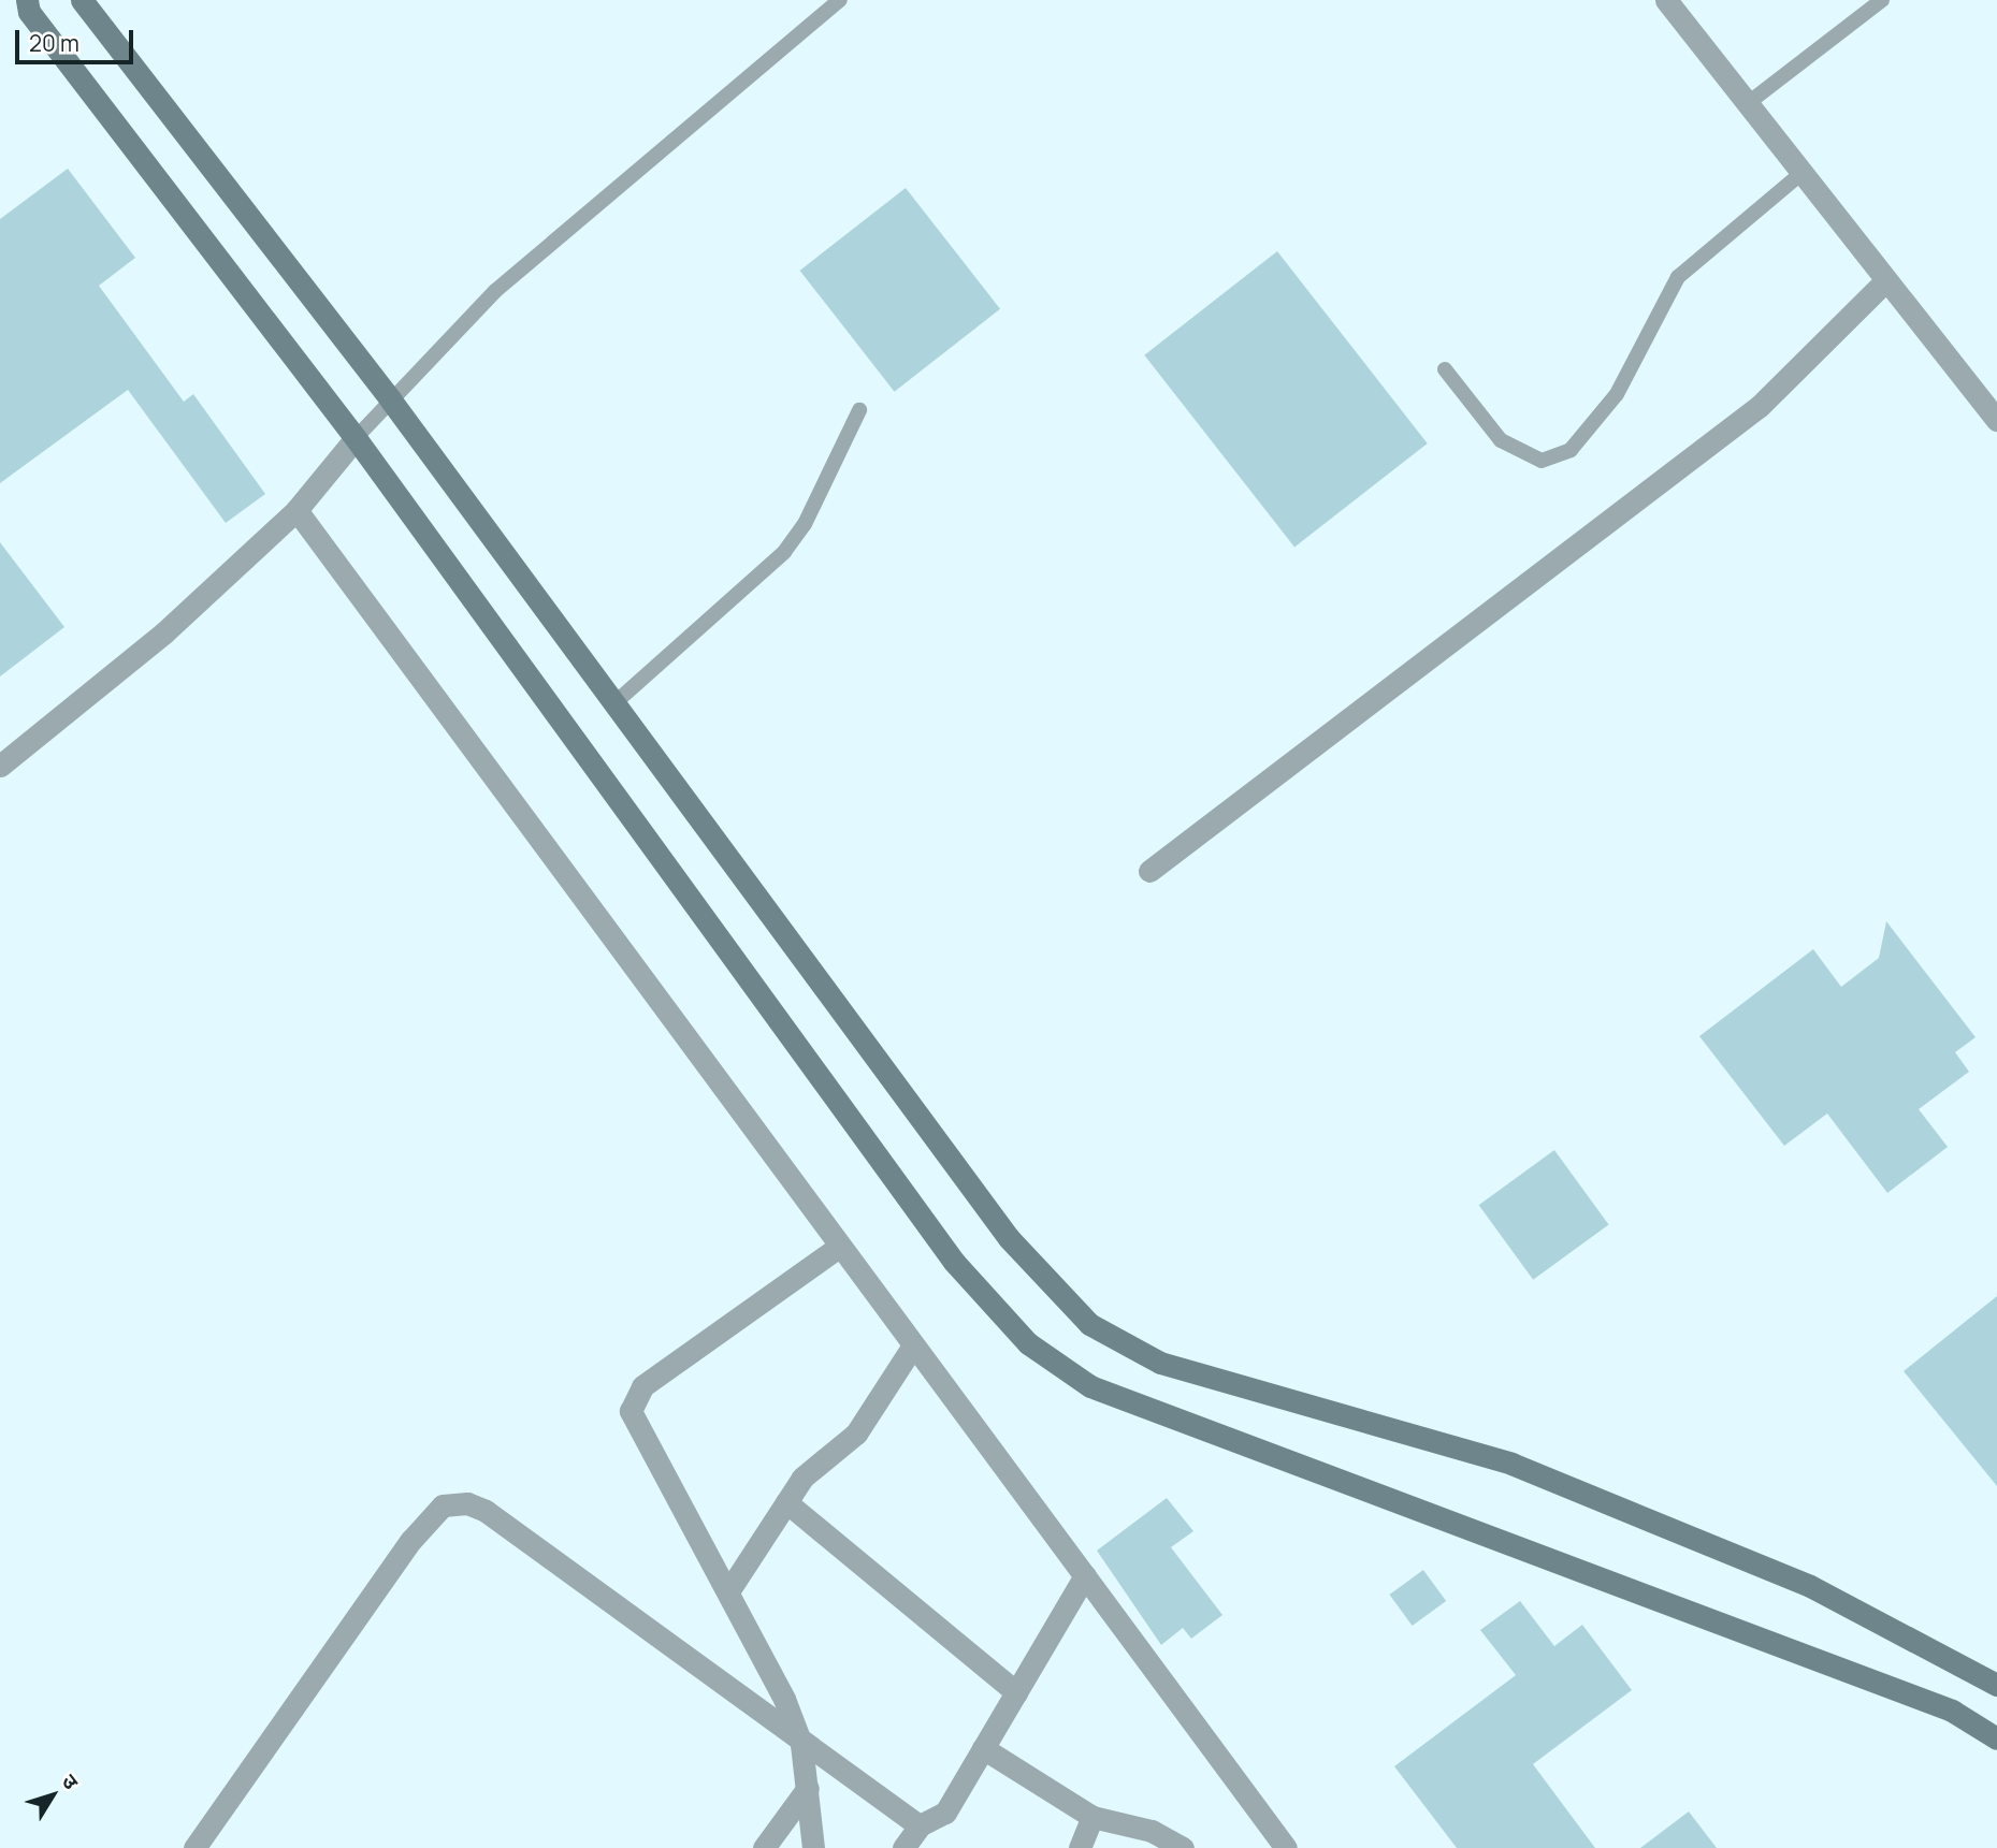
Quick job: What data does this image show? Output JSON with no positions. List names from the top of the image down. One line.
{"scale_bar":"20 m","north":"top right"}
